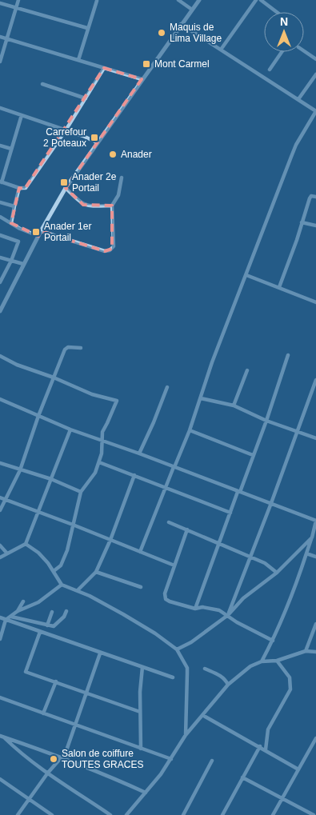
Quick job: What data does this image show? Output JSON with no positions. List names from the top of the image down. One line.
{"places":{"other":["Maquis de Lima Village","Anader","Salon de coiffure TOUTES GRACES"],"transit":["Mont Carmel","Carrefour 2 Poteaux","Anader 2e Portail","Anader 1er Portail"]},"north":"top"}
